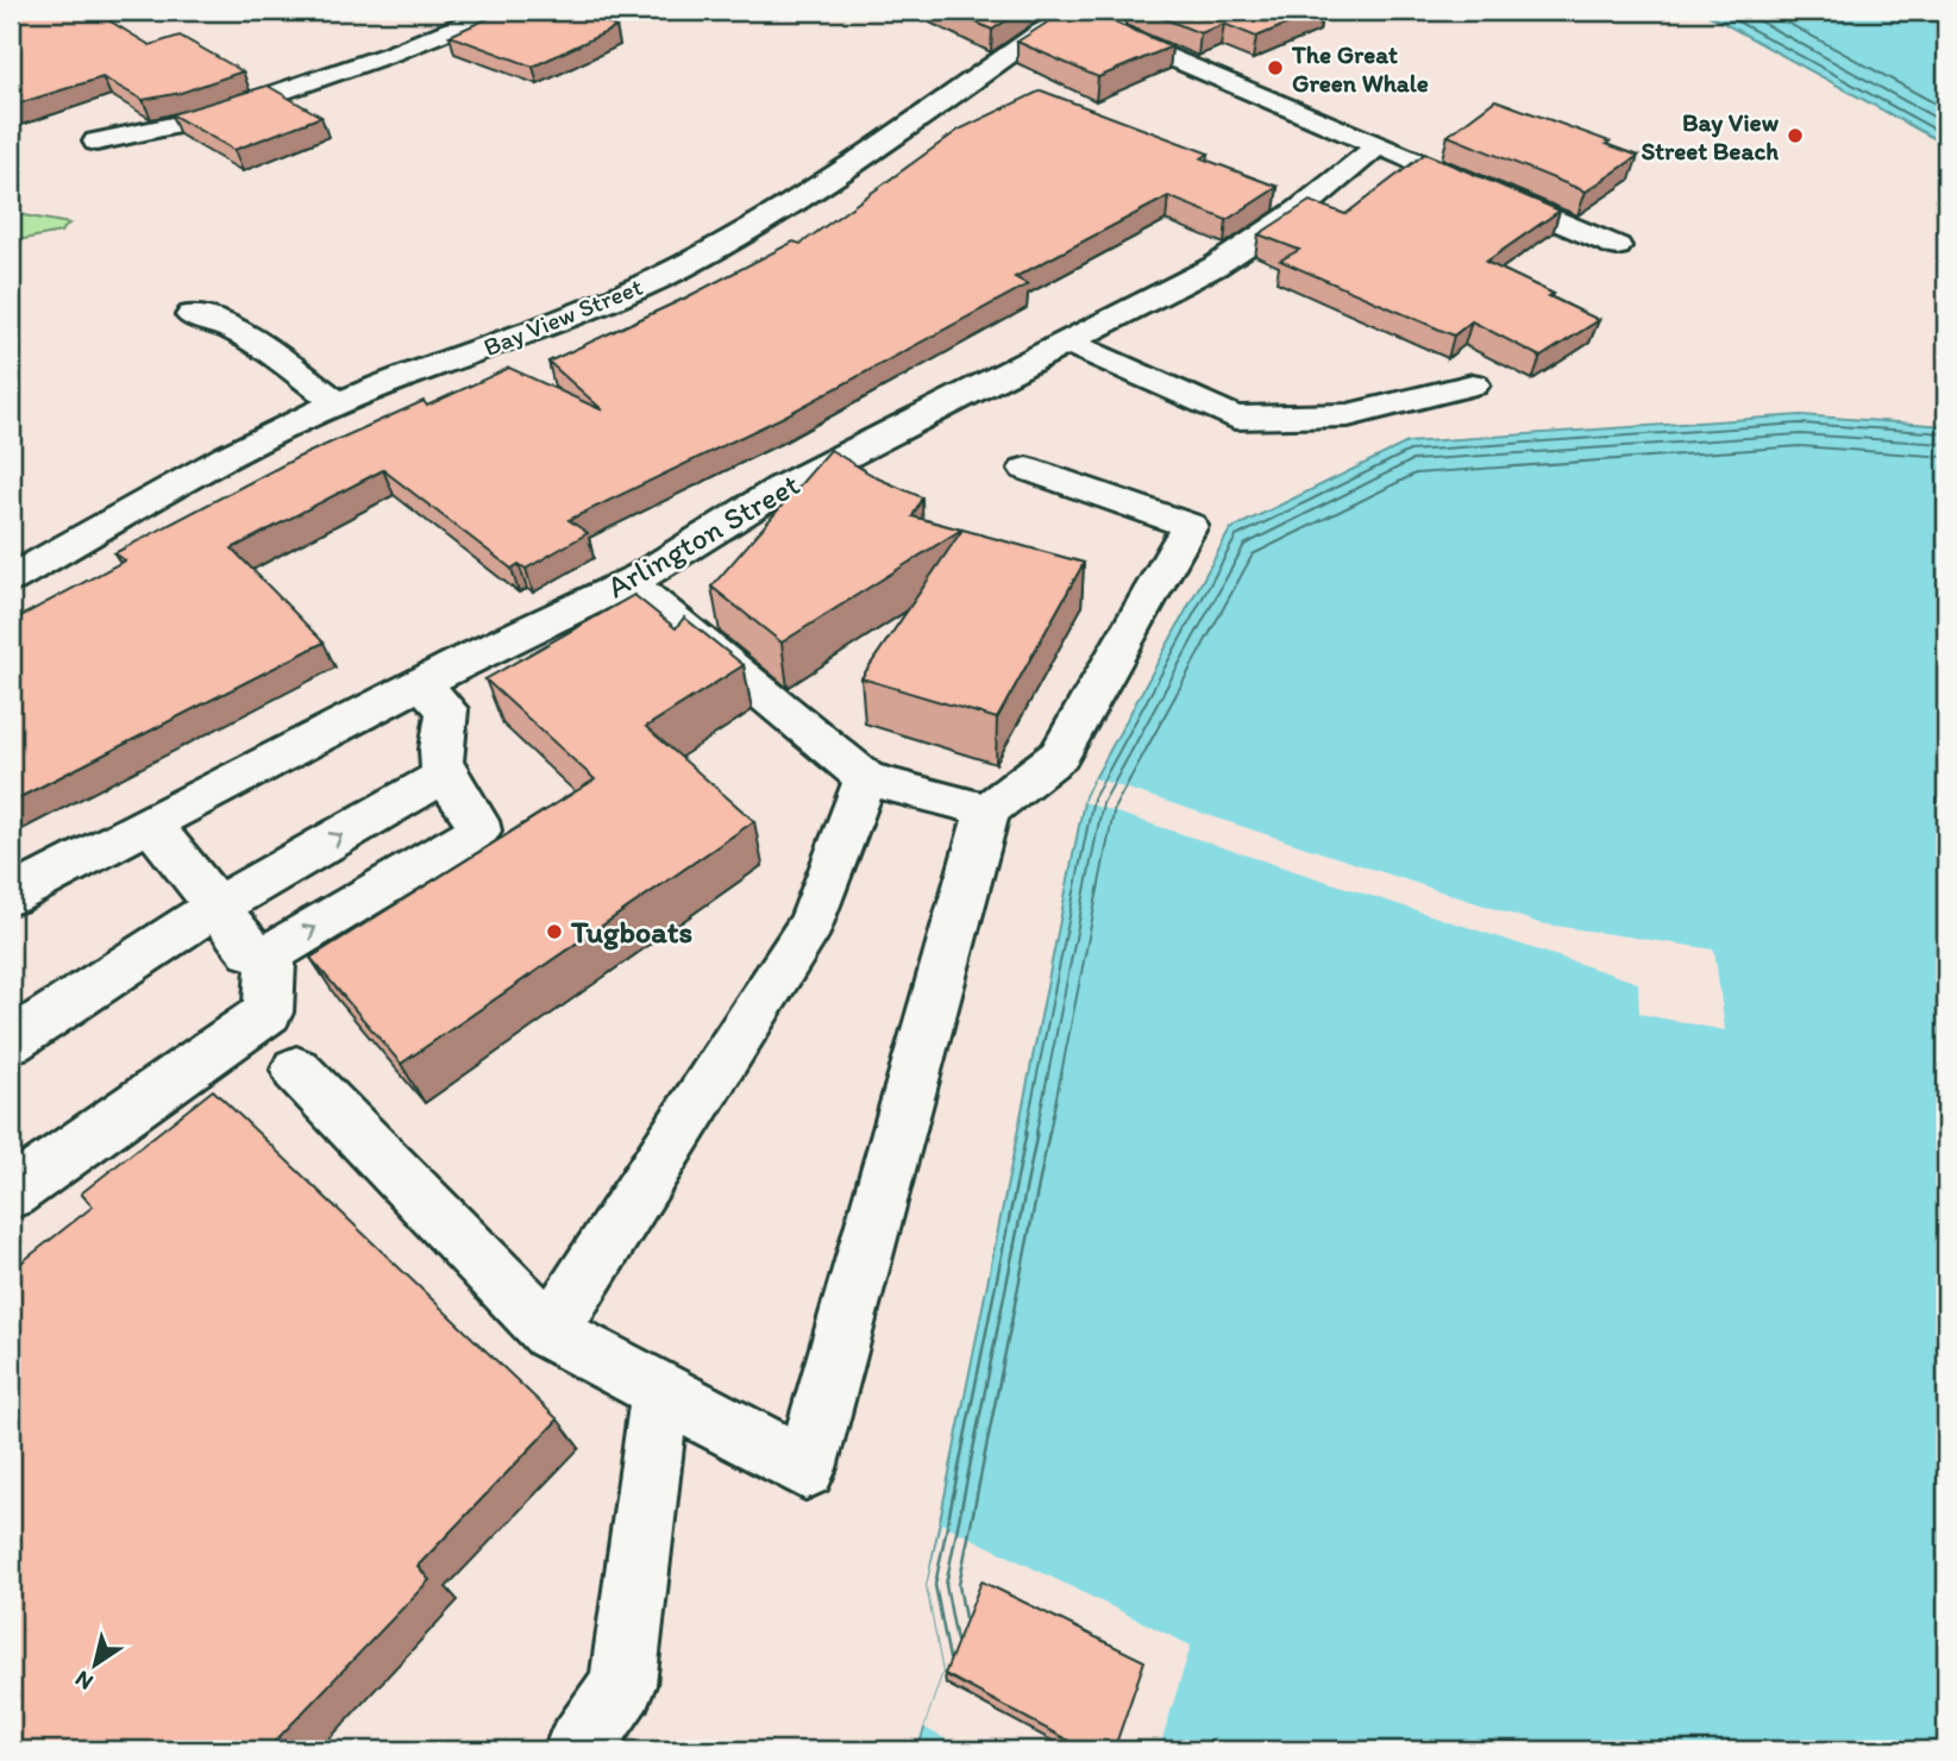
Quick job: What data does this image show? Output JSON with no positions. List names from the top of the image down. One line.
{"streets":{"street":["Bay View Street","Arlington Street"]},"places":["The Great Green Whale","Bay View Street Beach","Tugboats"],"north":"bottom left"}
